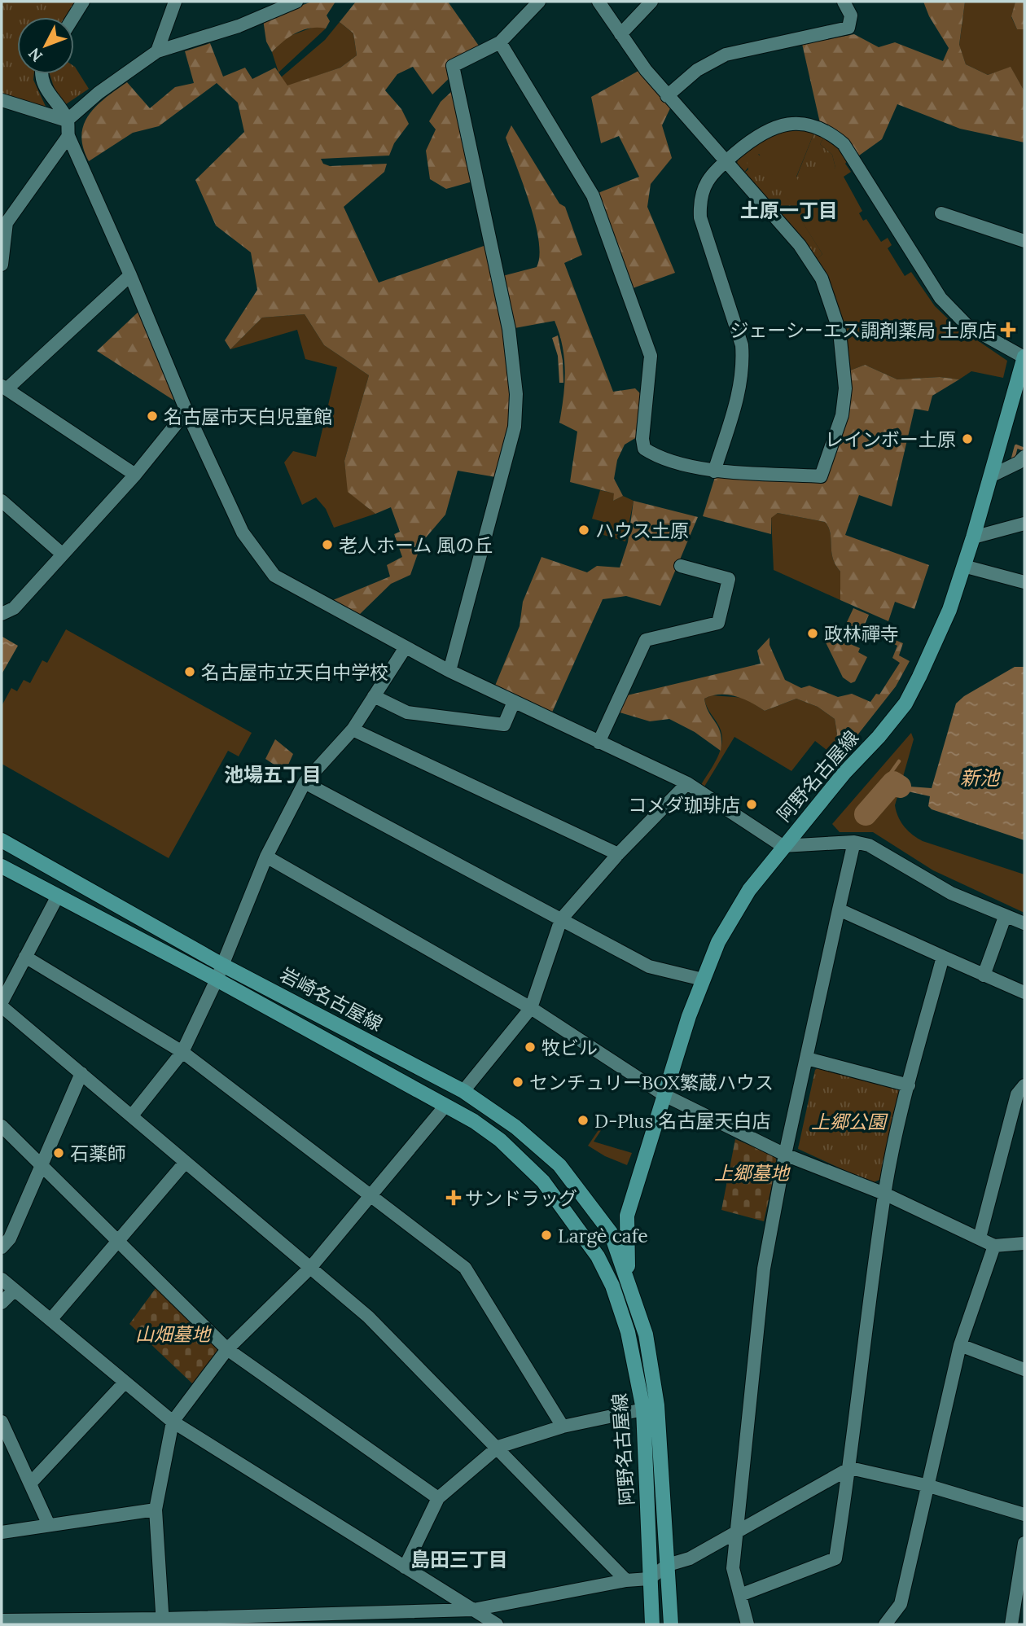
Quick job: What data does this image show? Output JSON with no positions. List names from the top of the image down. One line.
{"streets":{"main road":["阿野名古屋線","岩崎名古屋線"]},"crossings":[["阿野名古屋線","岩崎名古屋線"]],"districts":["土原一丁目","池場五丁目","島田三丁目"],"water":["新池"],"parks":["上郷公園","上郷墓地","山畑墓地"],"places":{"health":["ジェーシーエス調剤薬局 土原店","サンドラッグ"],"other":["名古屋市天白児童館","レインボー土原","ハウス土原","老人ホーム 風の丘","政林禪寺","名古屋市立天白中学校","コメダ珈琲店","牧ビル","センチュリーBOX繁蔵ハウス","D-Plus 名古屋天白店","石薬師","Largè cafe"]},"north":"bottom left"}
